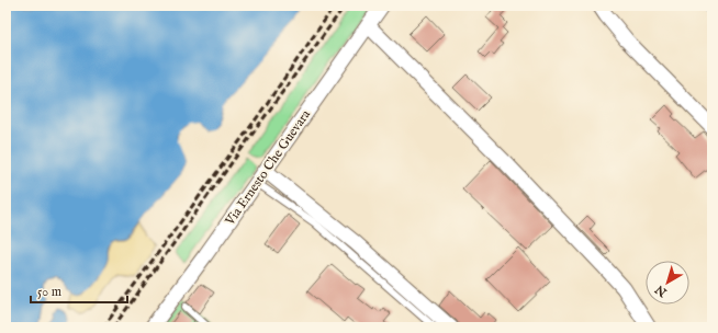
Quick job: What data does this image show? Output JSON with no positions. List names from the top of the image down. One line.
{"streets":{"street":["Via Ernesto Che Guevara"]},"scale_bar":"50 m","north":"bottom left"}
